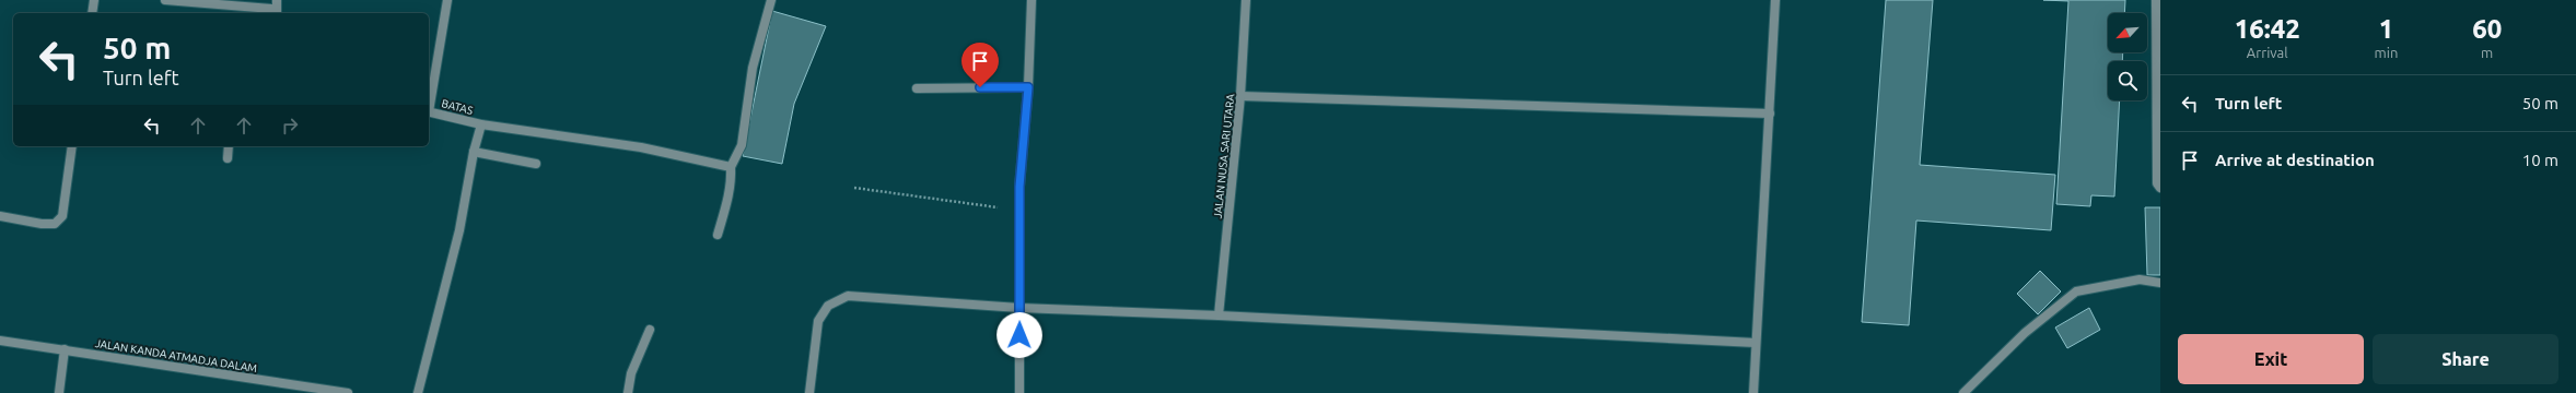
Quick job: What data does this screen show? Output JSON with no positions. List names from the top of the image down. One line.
{"streets":{"street":["BATAS","JALAN NUSA SARI UTARA","JALAN KANDA ATMADJA DALAM"]},"north":"bottom left","page":{"eta":["16:42","Arrival","1","min","60","m"],"turn":["50 m","Turn left"],"list":[{"name":"Turn left","value":"50 m"},{"name":"Arrive at destination","value":"10 m"}],"buttons":["Exit","Share"]}}
